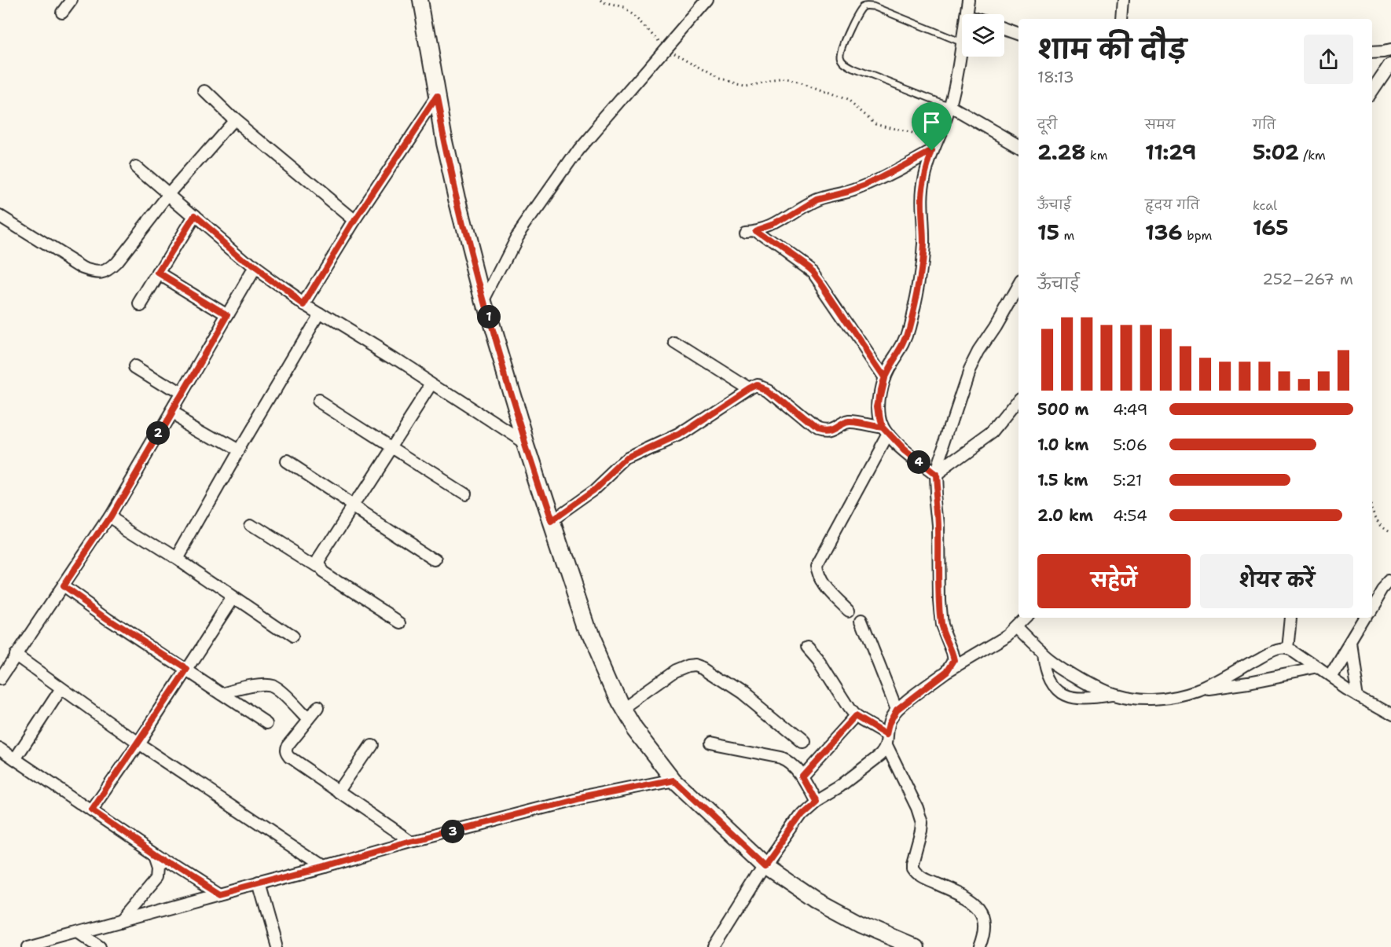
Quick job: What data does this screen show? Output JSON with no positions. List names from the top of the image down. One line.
{"page":{"heading":["शाम की दौड़","18:13"],"stats":[["दूरी","2.28 km"],["समय","11:29"],["गति","5:02 /km"],["ऊँचाई","15 m"],["हृदय गति","136 bpm"],["kcal","165"]],"chart":["ऊँचाई","252–267 m"],"pins":["1","2","4","3"],"list":[{"name":"500 m","note":"4:49"},{"name":"1.0 km","note":"5:06"},{"name":"1.5 km","note":"5:21"},{"name":"2.0 km","note":"4:54"}],"buttons":["सहेजें","शेयर करें"]}}
